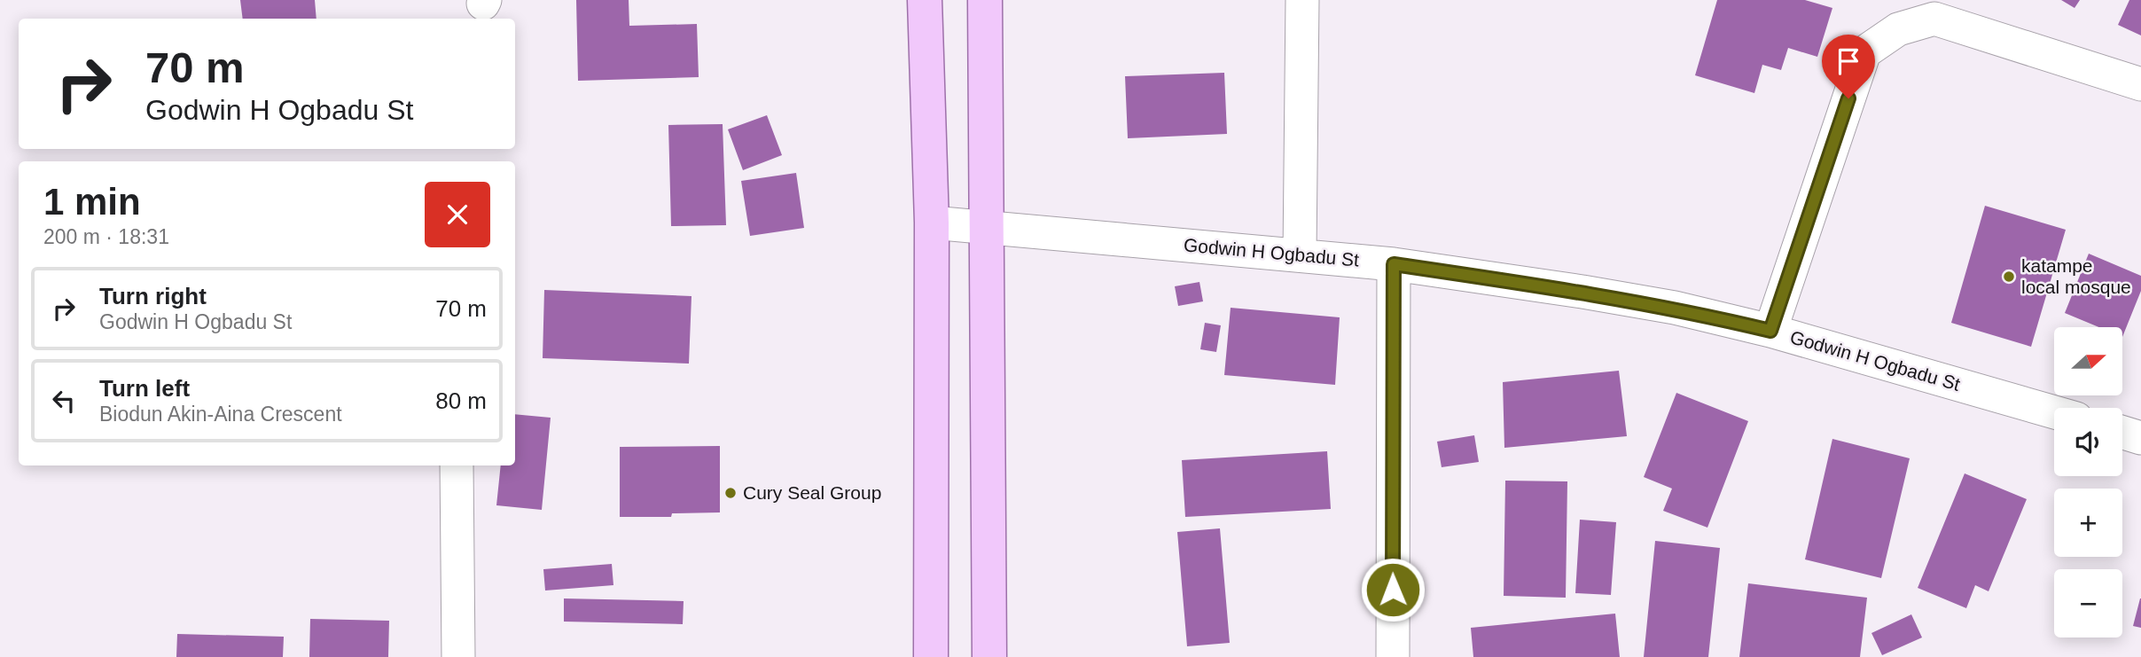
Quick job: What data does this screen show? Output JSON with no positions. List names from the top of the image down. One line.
{"streets":{"street":["Godwin H Ogbadu St"]},"places":["katampe local mosque","Cury Seal Group"],"north":"right","page":{"turn":["70 m","Godwin H Ogbadu St"],"heading":["1 min","200 m · 18:31"],"list":[{"name":"Turn right","note":"Godwin H Ogbadu St","value":"70 m"},{"name":"Turn left","note":"Biodun Akin-Aina Crescent","value":"80 m"}],"map_buttons":["+","−"]}}
